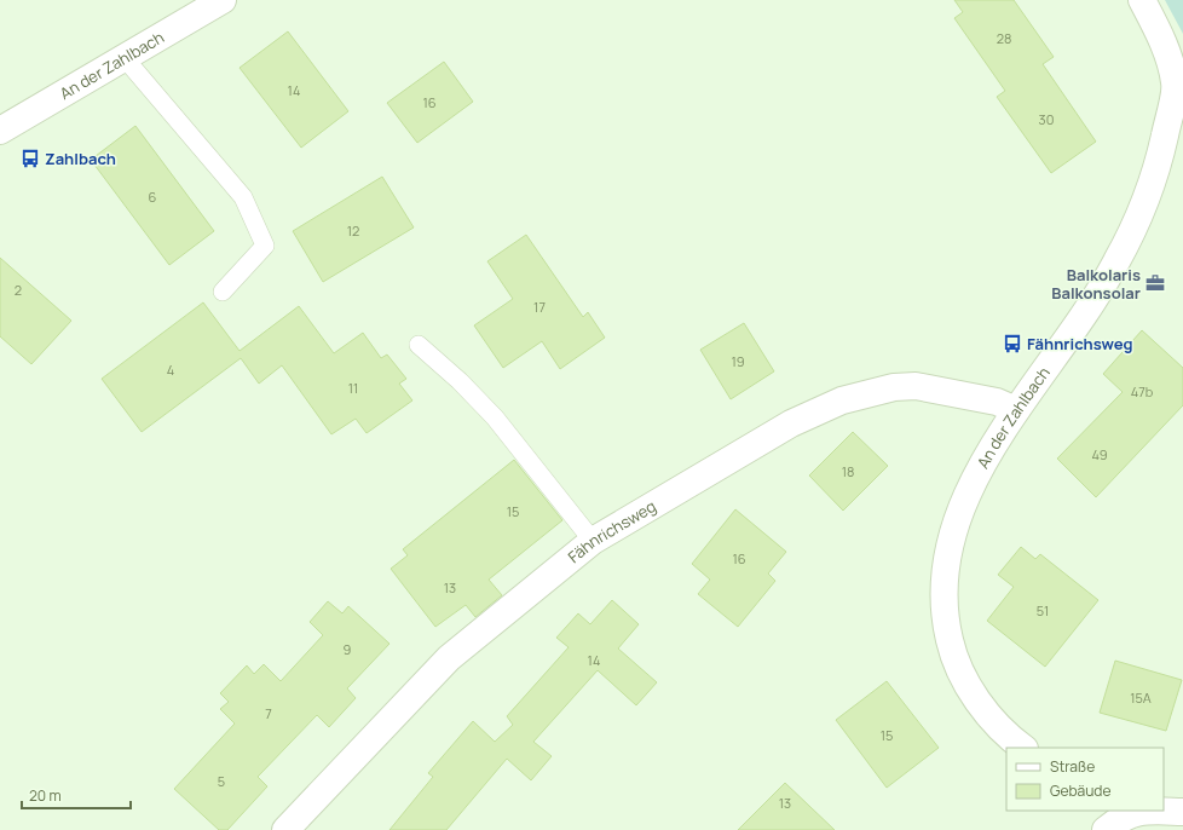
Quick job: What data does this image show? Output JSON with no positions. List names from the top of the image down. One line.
{"streets":{"street":["An der Zahlbach","Fähnrichsweg"]},"crossings":[["An der Zahlbach","Fähnrichsweg"]],"places":{"bus stop":["Zahlbach","Fähnrichsweg"],"office":["Balkolaris Balkonsolar"]},"house_numbers":["28","14","16","30","6","12","2","17","19","4","11","47b","49","18","15","16","13","51","9","14","15A","7","15","5","13"],"legend":["Straße","Gebäude"],"scale_bar":"20 m"}
